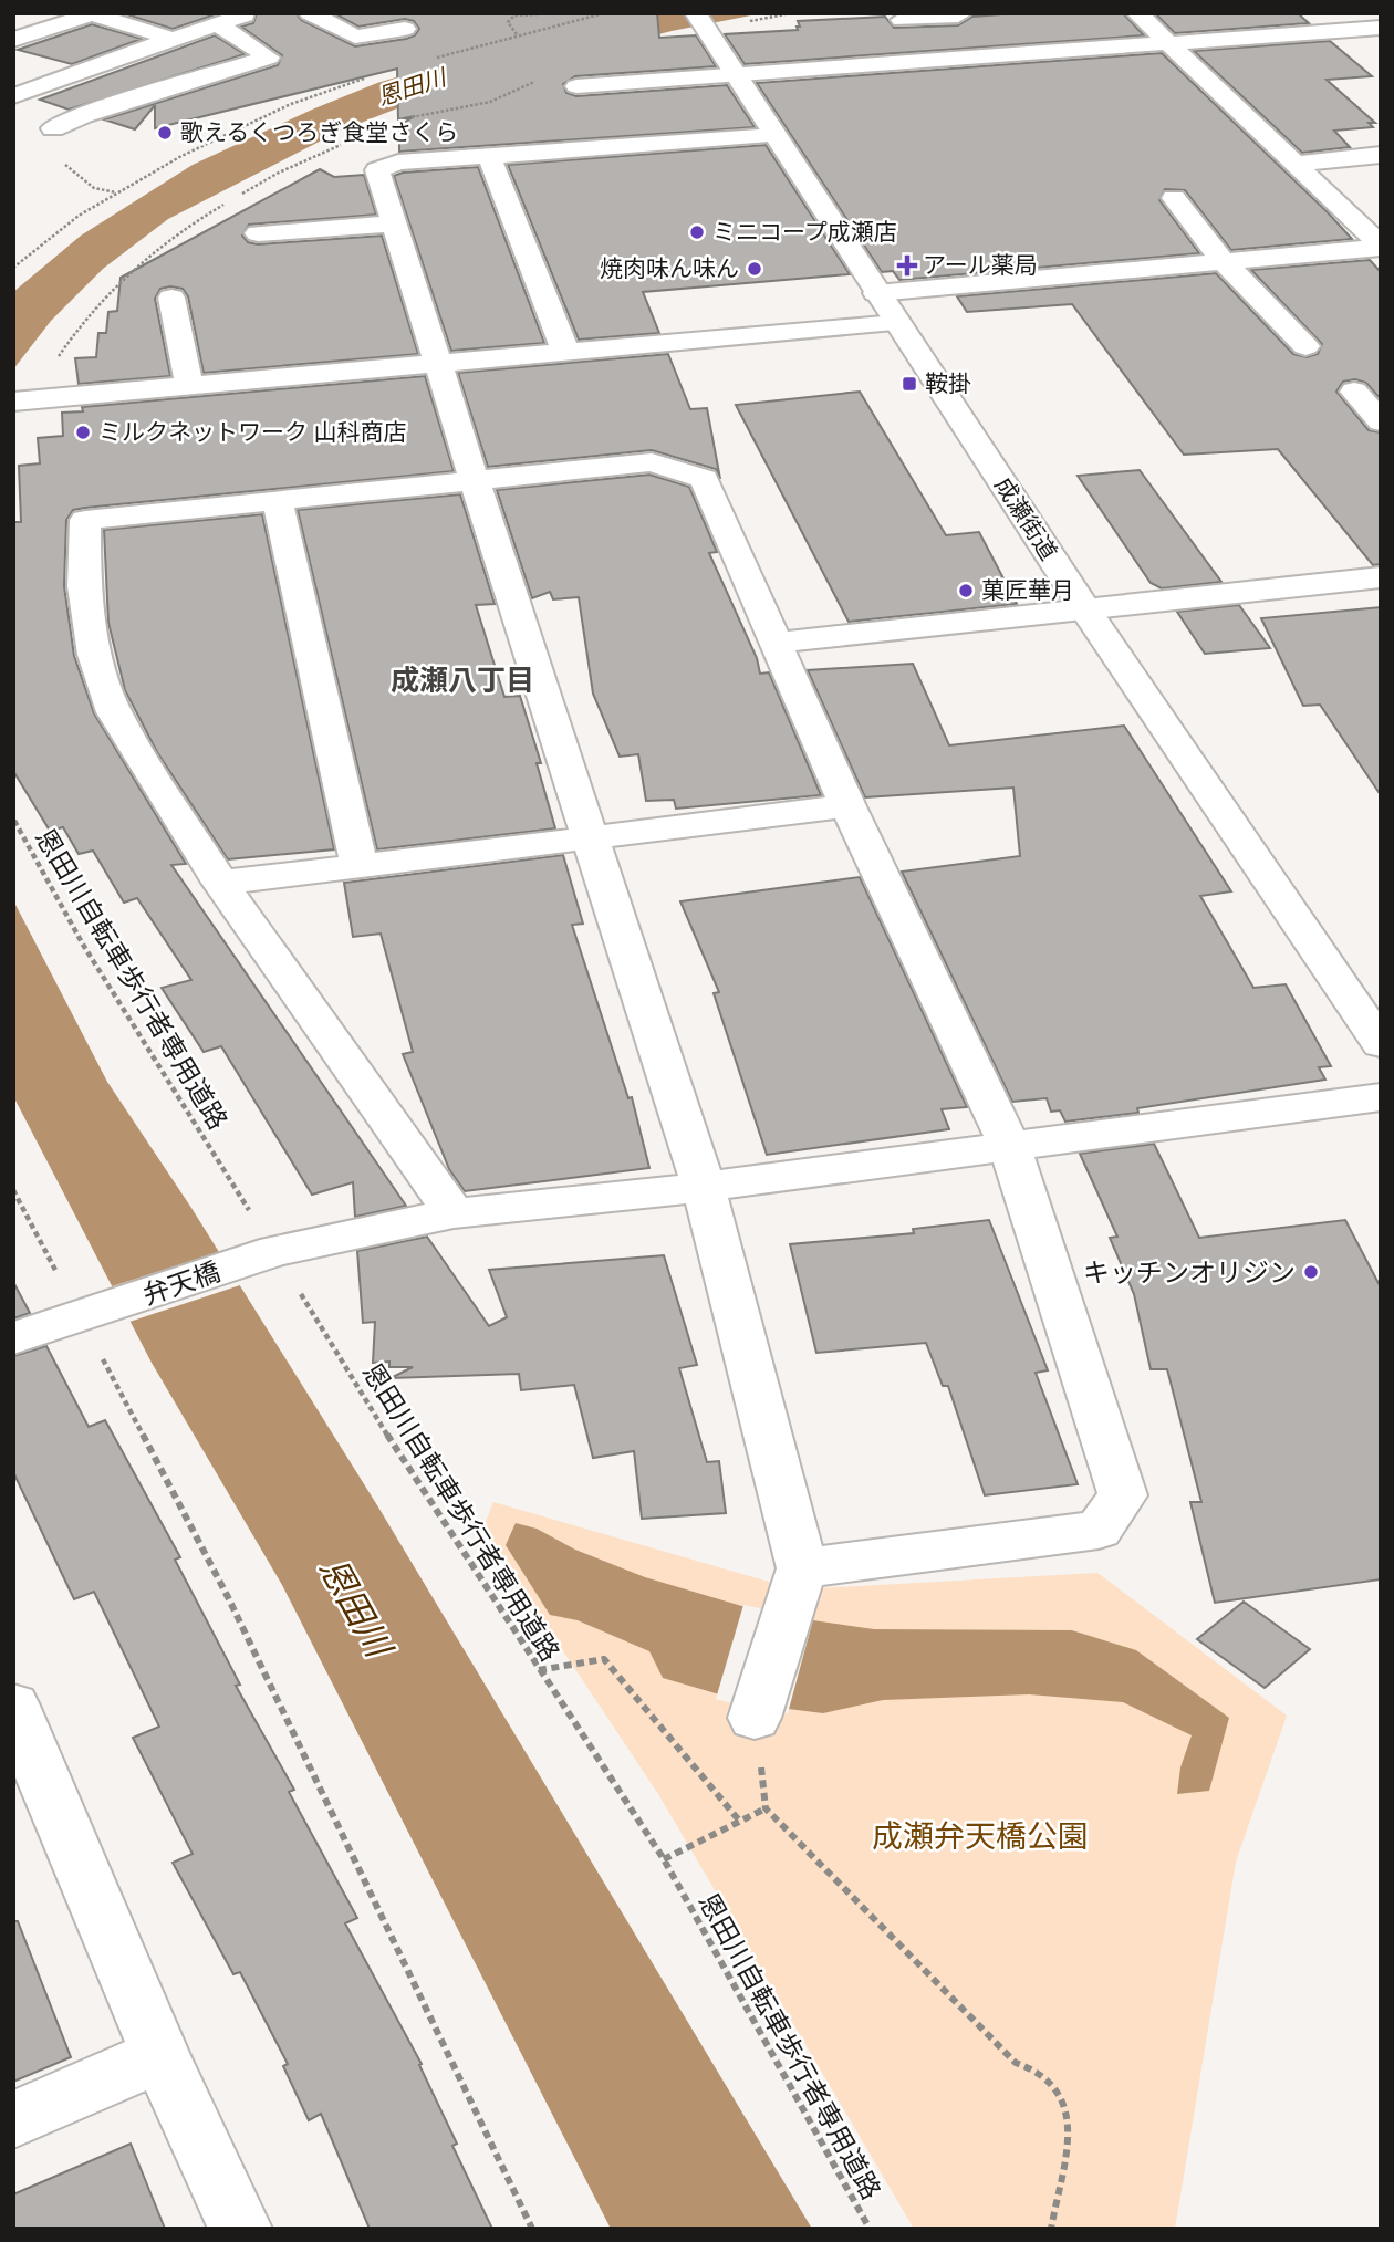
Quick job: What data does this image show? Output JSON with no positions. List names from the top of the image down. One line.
{"streets":{"street":["成瀬街道","弁天橋"],"path":["恩田川自転車歩行者専用道路"]},"crossings":[["恩田川自転車歩行者専用道路","弁天橋"]],"districts":["成瀬八丁目"],"water":["恩田川"],"parks":["成瀬弁天橋公園"],"places":{"other":["歌えるくつろぎ食堂さくら","ミニコープ成瀬店","焼肉味ん味ん","ミルクネットワーク 山科商店","菓匠華月","キッチンオリジン"],"health":["アール薬局"],"transit":["鞍掛"]}}
